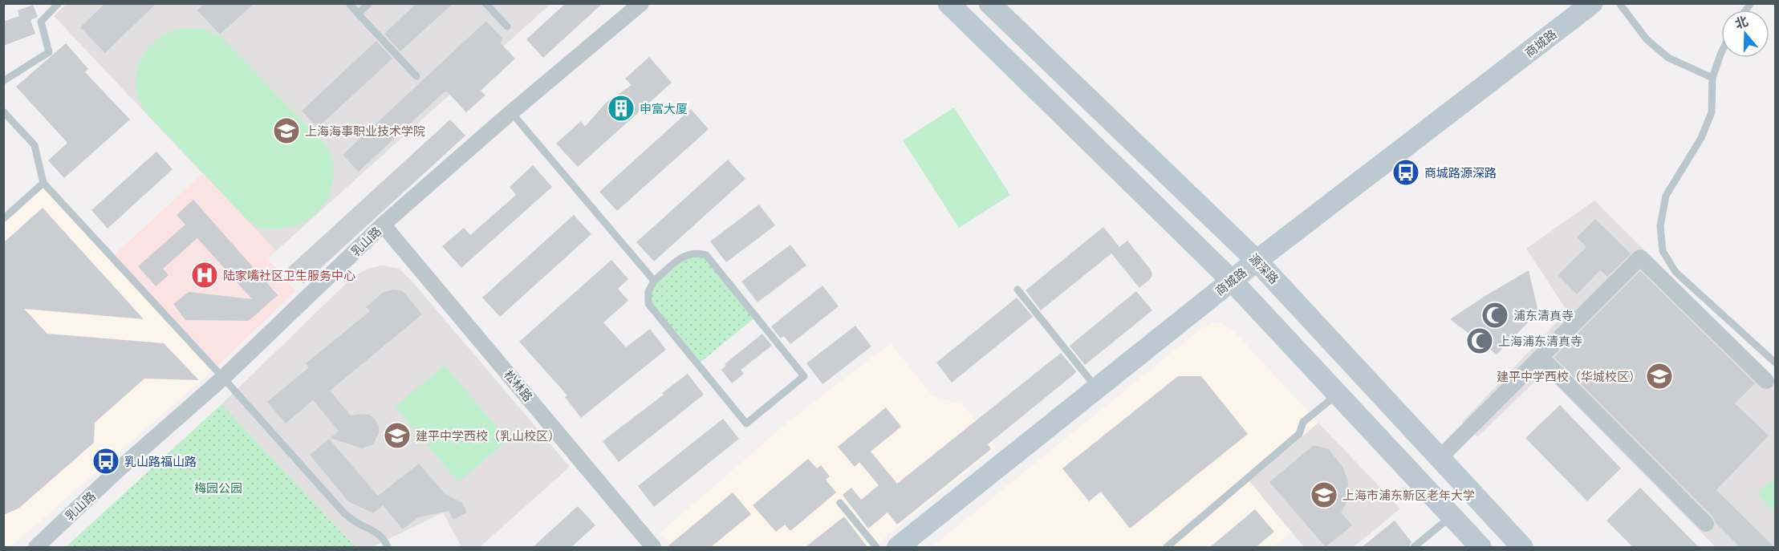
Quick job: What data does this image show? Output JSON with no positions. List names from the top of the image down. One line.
{"streets":{"main road":["商城路","源深路"],"street":["乳山路","松林路"]},"crossings":[["商城路","源深路"],["乳山路","松林路"]],"parks":["梅园公园"],"places":{"building":["申富大厦"],"school or university":["上海海事职业技术学院","建平中学西校（华城校区）","建平中学西校（乳山校区）","上海市浦东新区老年大学"],"bus stop":["商城路源深路","乳山路福山路"],"hospital":["陆家嘴社区卫生服务中心"],"mosque":["浦东清真寺","上海浦东清真寺"]},"north":"top"}
